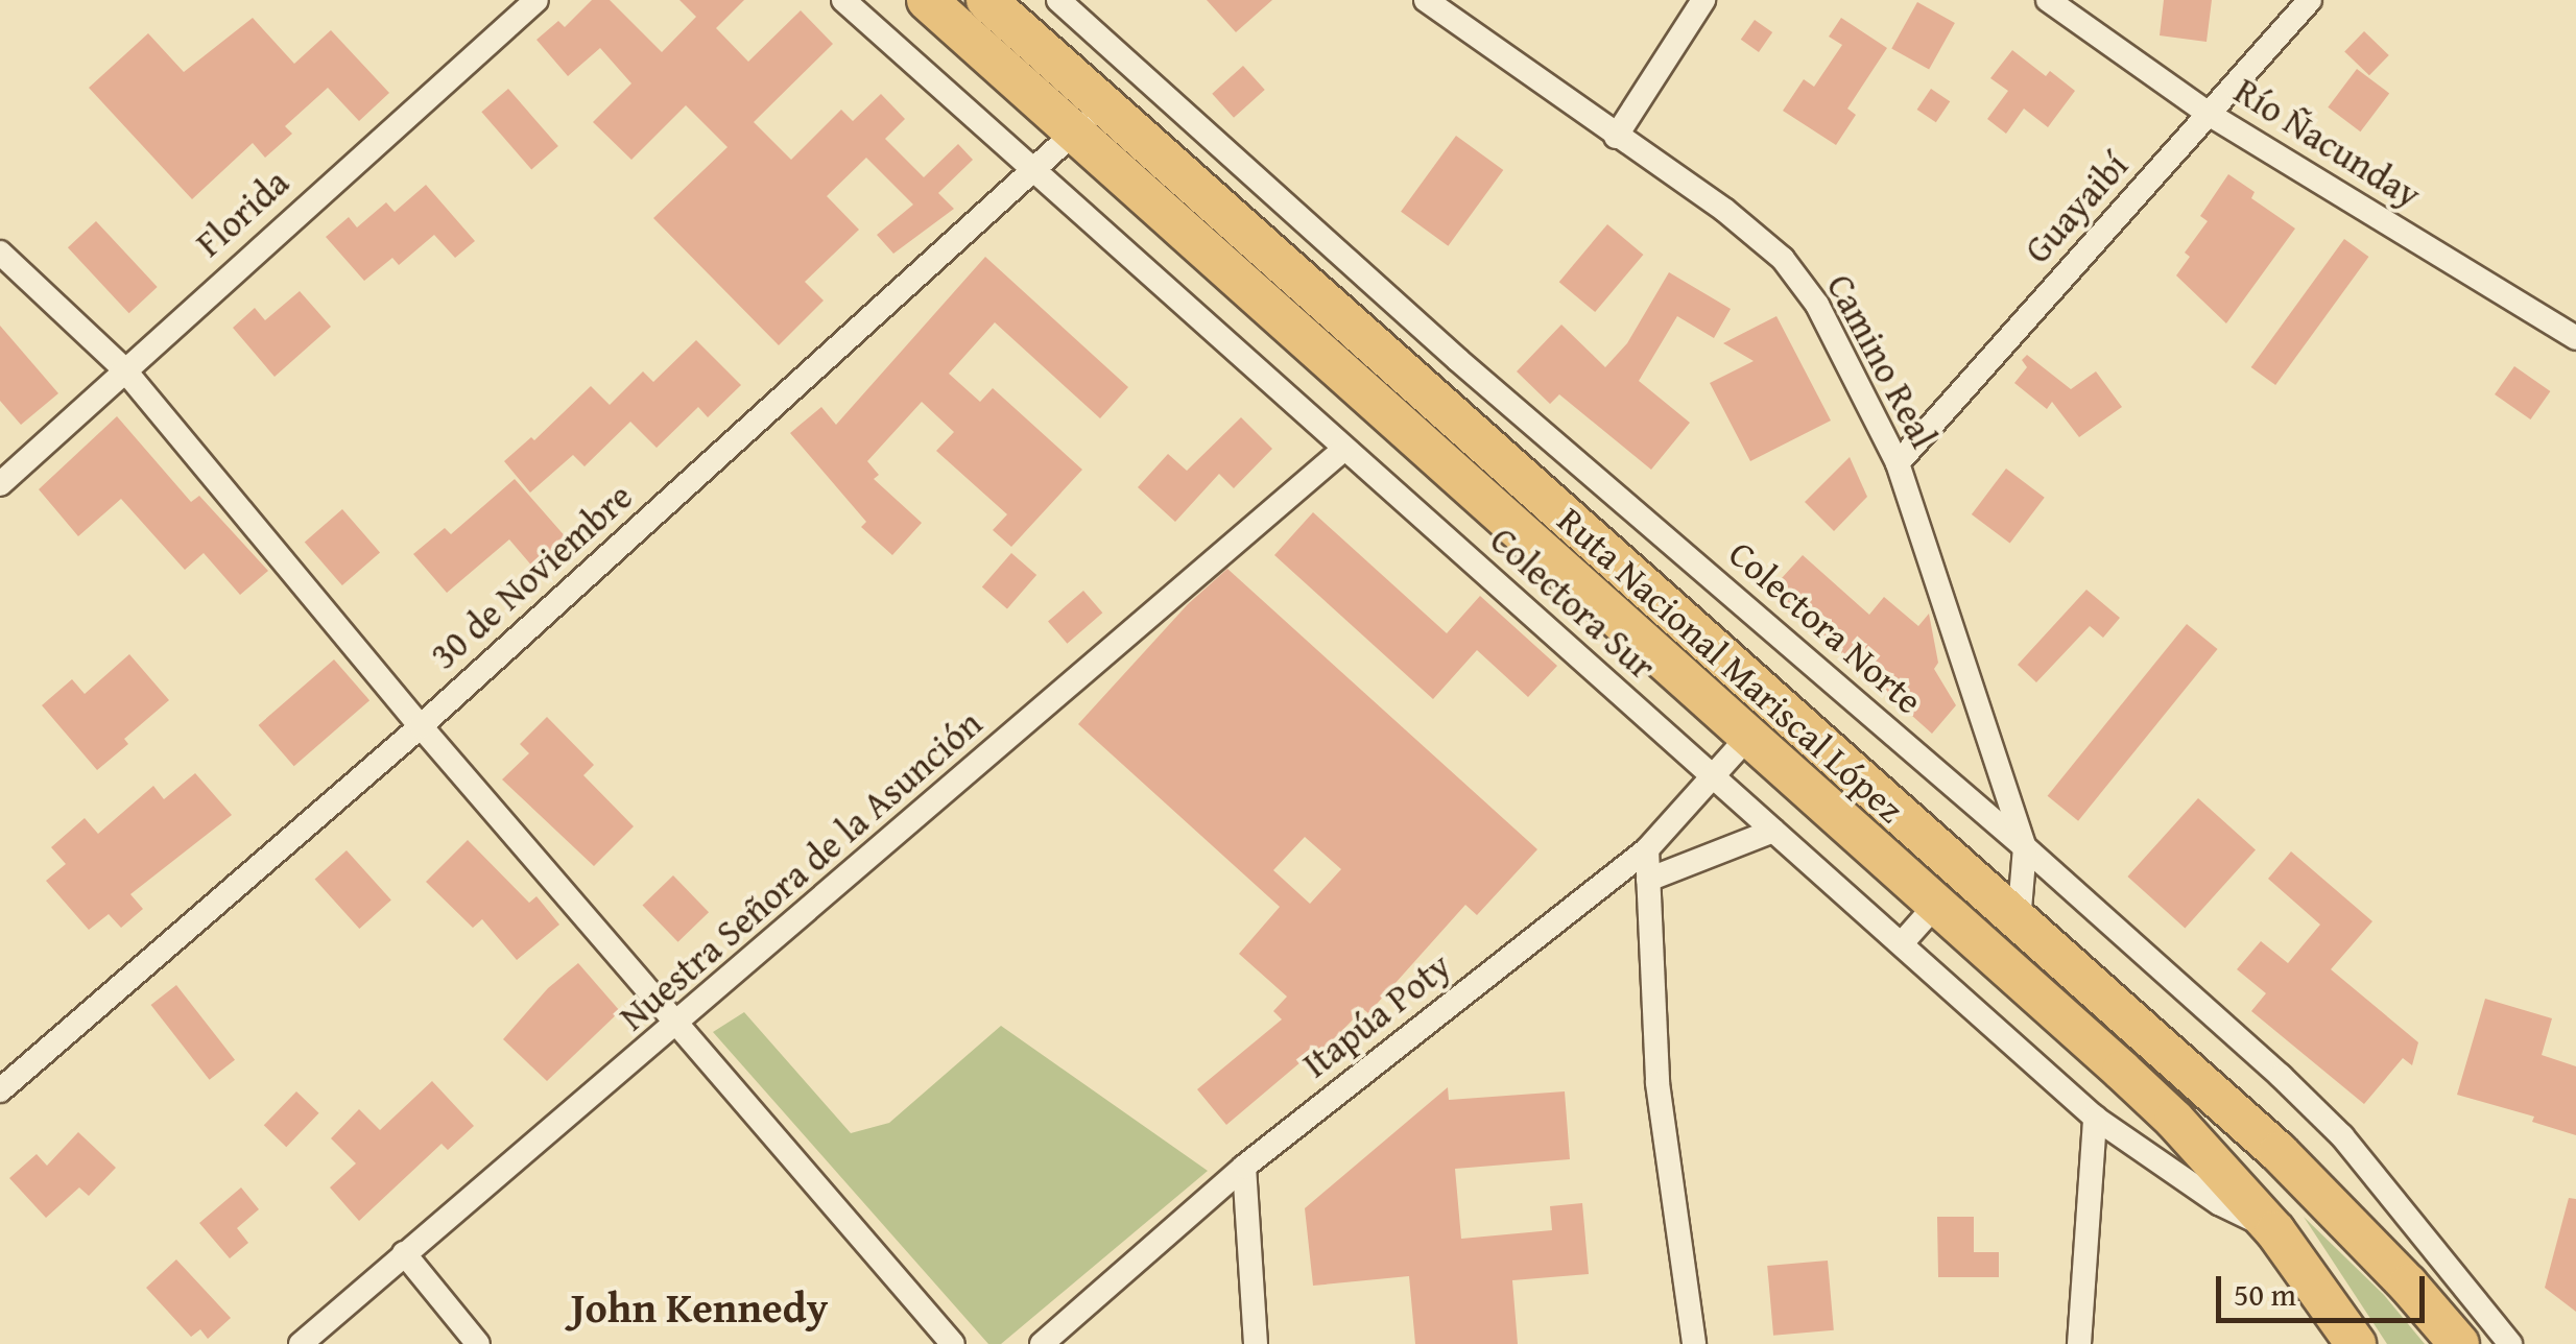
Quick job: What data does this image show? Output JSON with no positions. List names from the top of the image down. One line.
{"streets":{"highway":["Ruta Nacional Mariscal López"],"street":["Río Ñacunday","Guayaibí","Florida","Camino Real","30 de Noviembre","Colectora Sur","Colectora Norte","Nuestra Señora de la Asunción","Itapúa Poty"]},"crossings":[["Río Ñacunday","Guayaibí"],["Guayaibí","Camino Real"],["Camino Real","Colectora Norte"],["Camino Real","Ruta Nacional Mariscal López"],["30 de Noviembre","Colectora Sur"],["30 de Noviembre","Ruta Nacional Mariscal López"],["Colectora Sur","Ruta Nacional Mariscal López"],["Colectora Sur","Nuestra Señora de la Asunción"],["Colectora Sur","Itapúa Poty"],["Ruta Nacional Mariscal López","Itapúa Poty"]],"districts":["John Kennedy"],"scale_bar":"50 m"}
